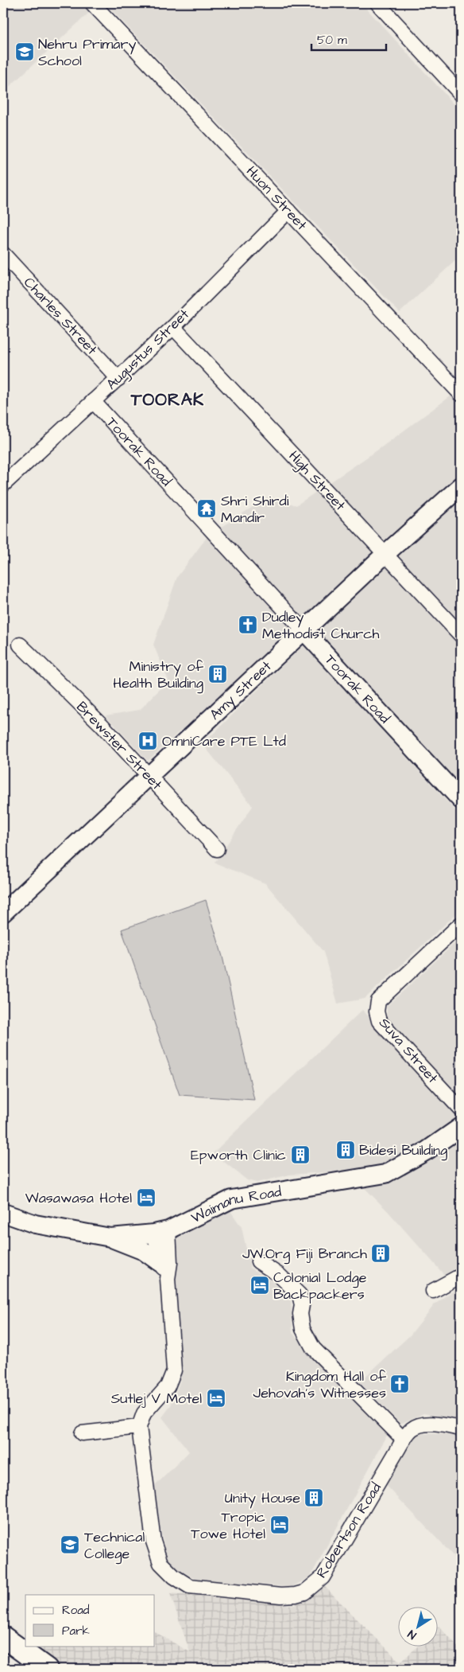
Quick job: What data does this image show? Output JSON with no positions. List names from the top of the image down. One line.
{"streets":{"main road":["Toorak Road","Amy Street","Waimanu Road"],"street":["Huon Street","Charles Street","Augustus Street","High Street","Brewster Street","Suva Street","Robertson Road"]},"crossings":[["Huon Street","Augustus Street"],["Charles Street","Augustus Street"],["Augustus Street","Toorak Road"],["Augustus Street","High Street"],["Toorak Road","Amy Street"],["High Street","Amy Street"],["Amy Street","Brewster Street"]],"districts":["TOORAK"],"places":{"school or university":["Nehru Primary School","Technical College"],"temple":["Shri Shirdi Mandir"],"church":["Dudley Methodist Church","Kingdom Hall of Jehovah's Witnesses"],"building":["Ministry of Health Building","Bidesi Building","Epworth Clinic","JW.Org Fiji Branch","Unity House"],"hospital":["OmniCare PTE Ltd"],"hotel":["Wasawasa Hotel","Colonial Lodge Backpackers","Sutlej V Motel","Tropic Towe Hotel"]},"legend":["Road","Park"],"scale_bar":"50 m","north":"bottom left"}
